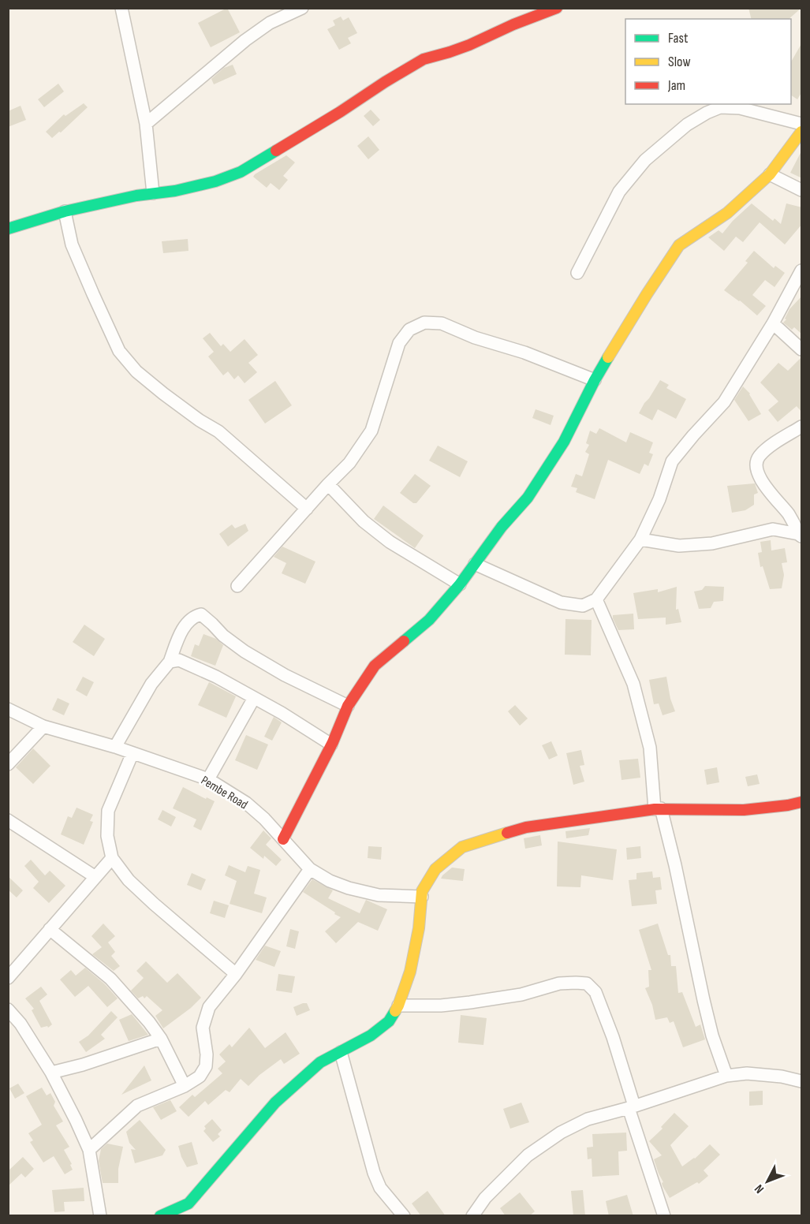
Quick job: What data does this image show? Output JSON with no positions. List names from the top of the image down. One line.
{"streets":{"street":["Pembe Road"]},"legend":["Fast","Slow","Jam"],"north":"bottom left"}
